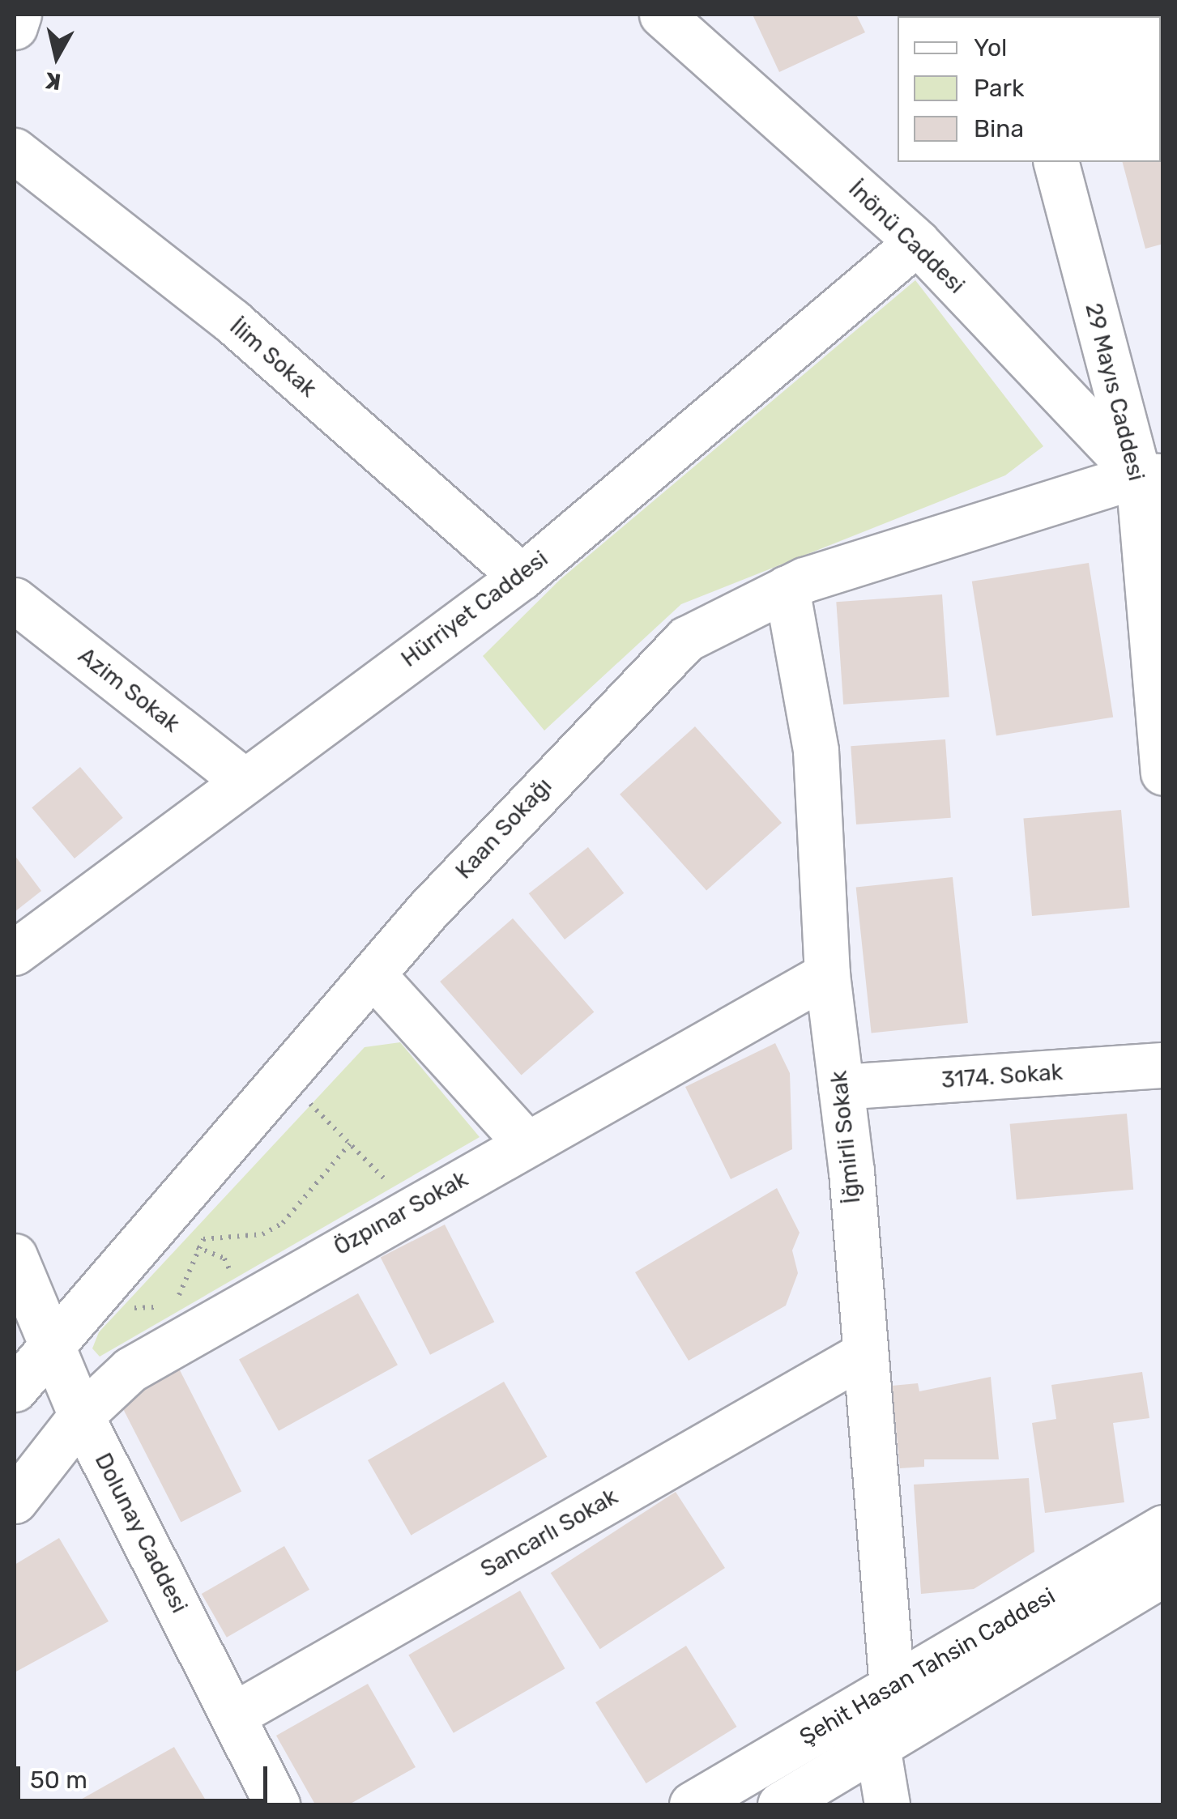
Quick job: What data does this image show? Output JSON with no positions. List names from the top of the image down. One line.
{"streets":{"street":["İnönü Caddesi","İlim Sokak","29 Mayıs Caddesi","Hürriyet Caddesi","Azim Sokak","Kaan Sokağı","3174. Sokak","İğmirli Sokak","Özpınar Sokak","Dolunay Caddesi","Sancarlı Sokak","Şehit Hasan Tahsin Caddesi"]},"crossings":[["İnönü Caddesi","29 Mayıs Caddesi"],["İnönü Caddesi","Hürriyet Caddesi"],["İnönü Caddesi","Kaan Sokağı"],["İlim Sokak","Hürriyet Caddesi"],["29 Mayıs Caddesi","Kaan Sokağı"],["Hürriyet Caddesi","Azim Sokak"],["Kaan Sokağı","İğmirli Sokak"],["Kaan Sokağı","Dolunay Caddesi"],["3174. Sokak","İğmirli Sokak"],["İğmirli Sokak","Özpınar Sokak"],["İğmirli Sokak","Sancarlı Sokak"],["İğmirli Sokak","Şehit Hasan Tahsin Caddesi"],["Özpınar Sokak","Dolunay Caddesi"],["Dolunay Caddesi","Sancarlı Sokak"]],"legend":["Yol","Park","Bina"],"scale_bar":"50 m","north":"bottom"}
